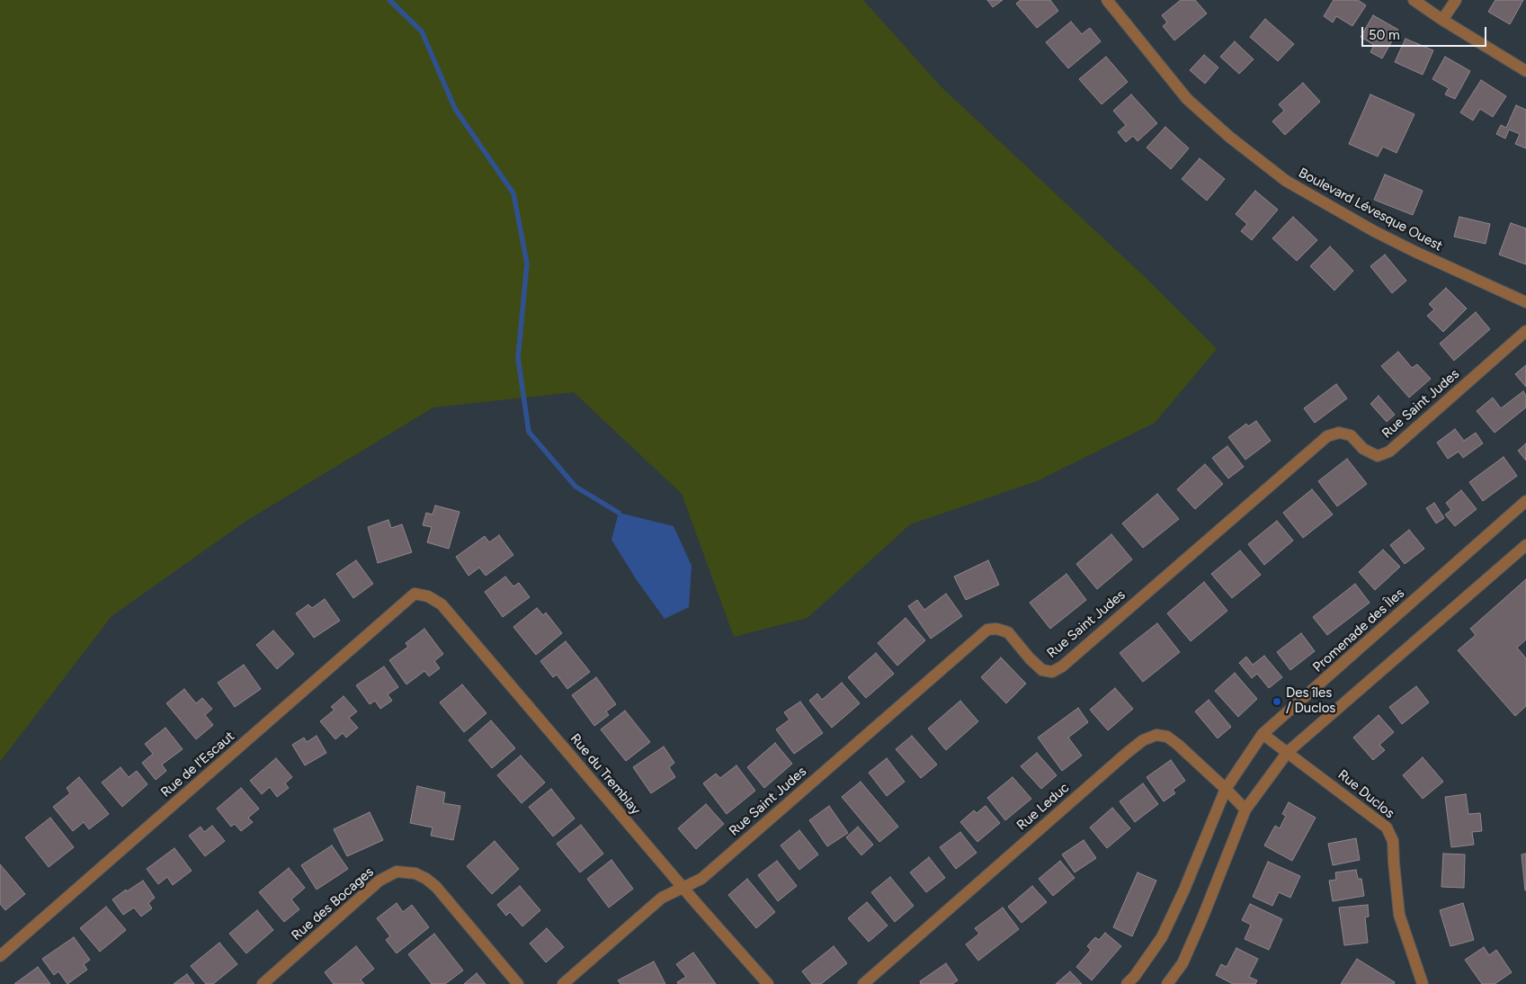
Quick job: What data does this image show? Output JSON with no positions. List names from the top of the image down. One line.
{"streets":{"street":["Boulevard Lévesque Ouest","Rue Saint Judes","Promenade des Îles","Rue de l'Escaut","Rue du Tremblay","Rue Duclos","Rue Leduc","Rue des Bocages"]},"crossings":[["Rue Saint Judes","Rue du Tremblay"],["Promenade des Îles","Rue Duclos"],["Promenade des Îles","Rue Leduc"],["Rue de l'Escaut","Rue du Tremblay"]],"places":["Des îles / Duclos"],"scale_bar":"50 m"}
